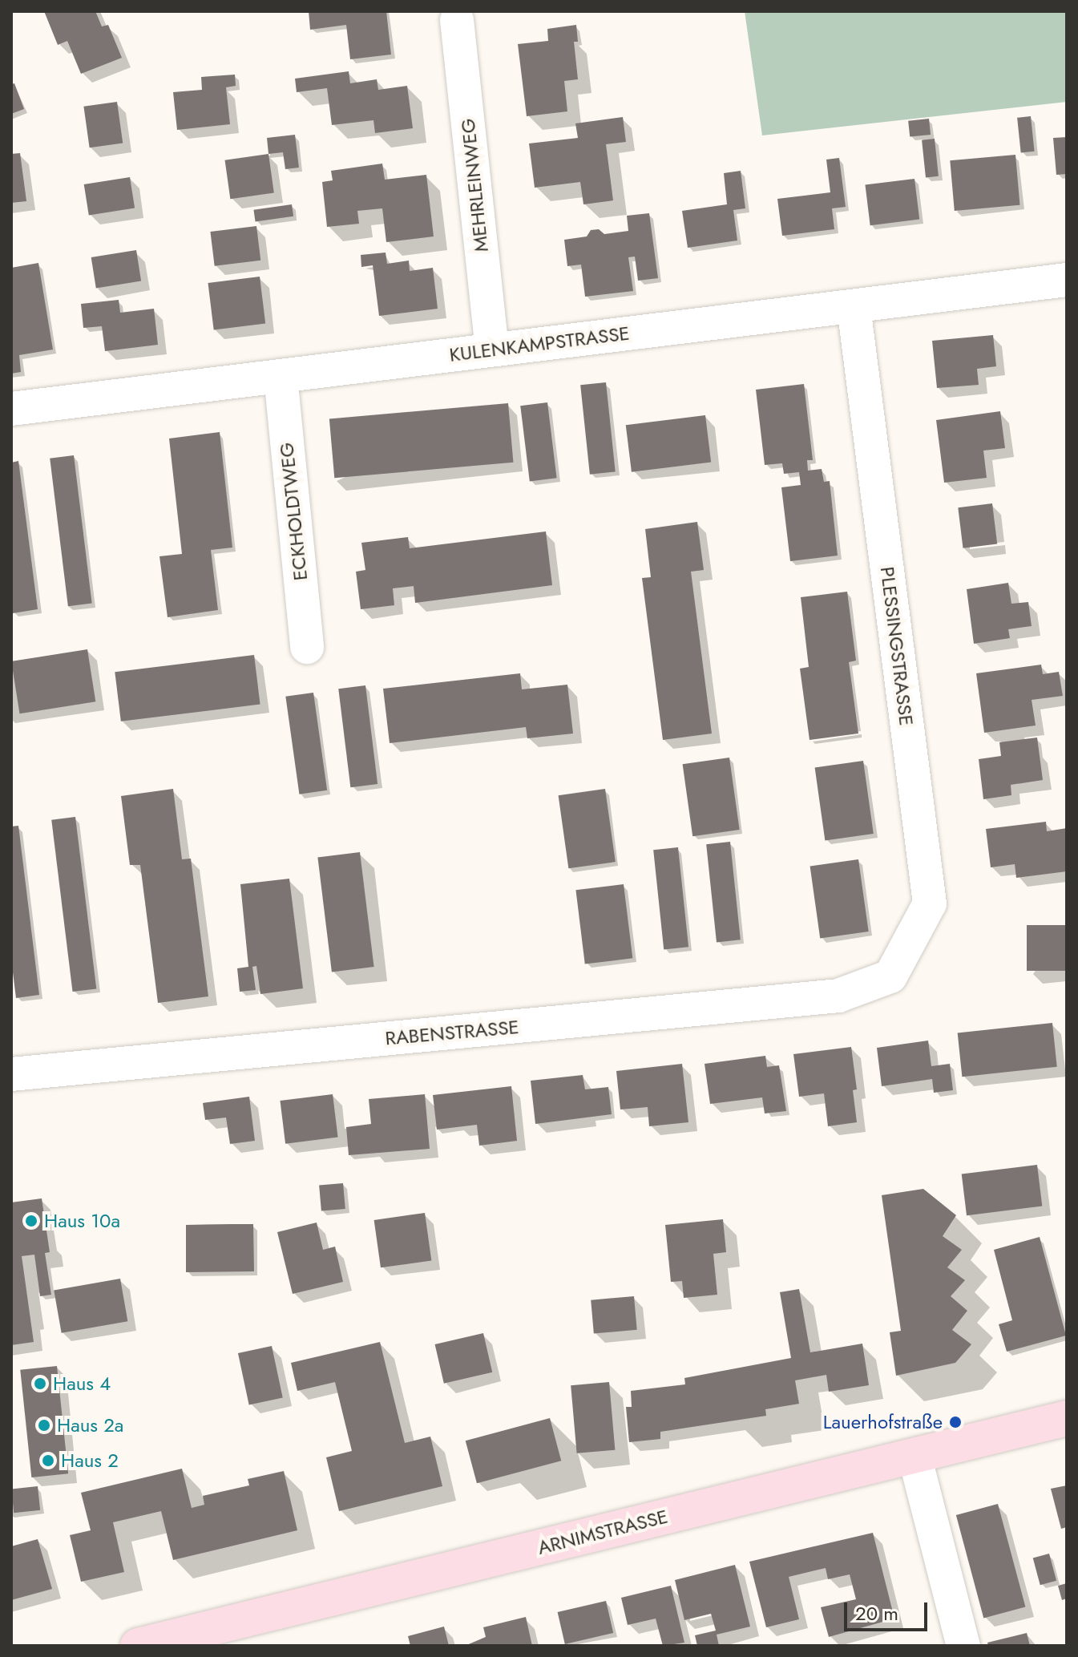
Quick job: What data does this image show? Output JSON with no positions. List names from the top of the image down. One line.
{"streets":{"main road":["ARNIMSTRASSE"],"street":["MEHRLEINWEG","KULENKAMPSTRASSE","ECKHOLDTWEG","PLESSINGSTRASSE","RABENSTRASSE"]},"crossings":[["MEHRLEINWEG","KULENKAMPSTRASSE"],["KULENKAMPSTRASSE","ECKHOLDTWEG"],["KULENKAMPSTRASSE","PLESSINGSTRASSE"],["PLESSINGSTRASSE","RABENSTRASSE"]],"places":["Haus 10a","Haus 4","Lauerhofstraße","Haus 2a","Haus 2"],"scale_bar":"20 m"}
